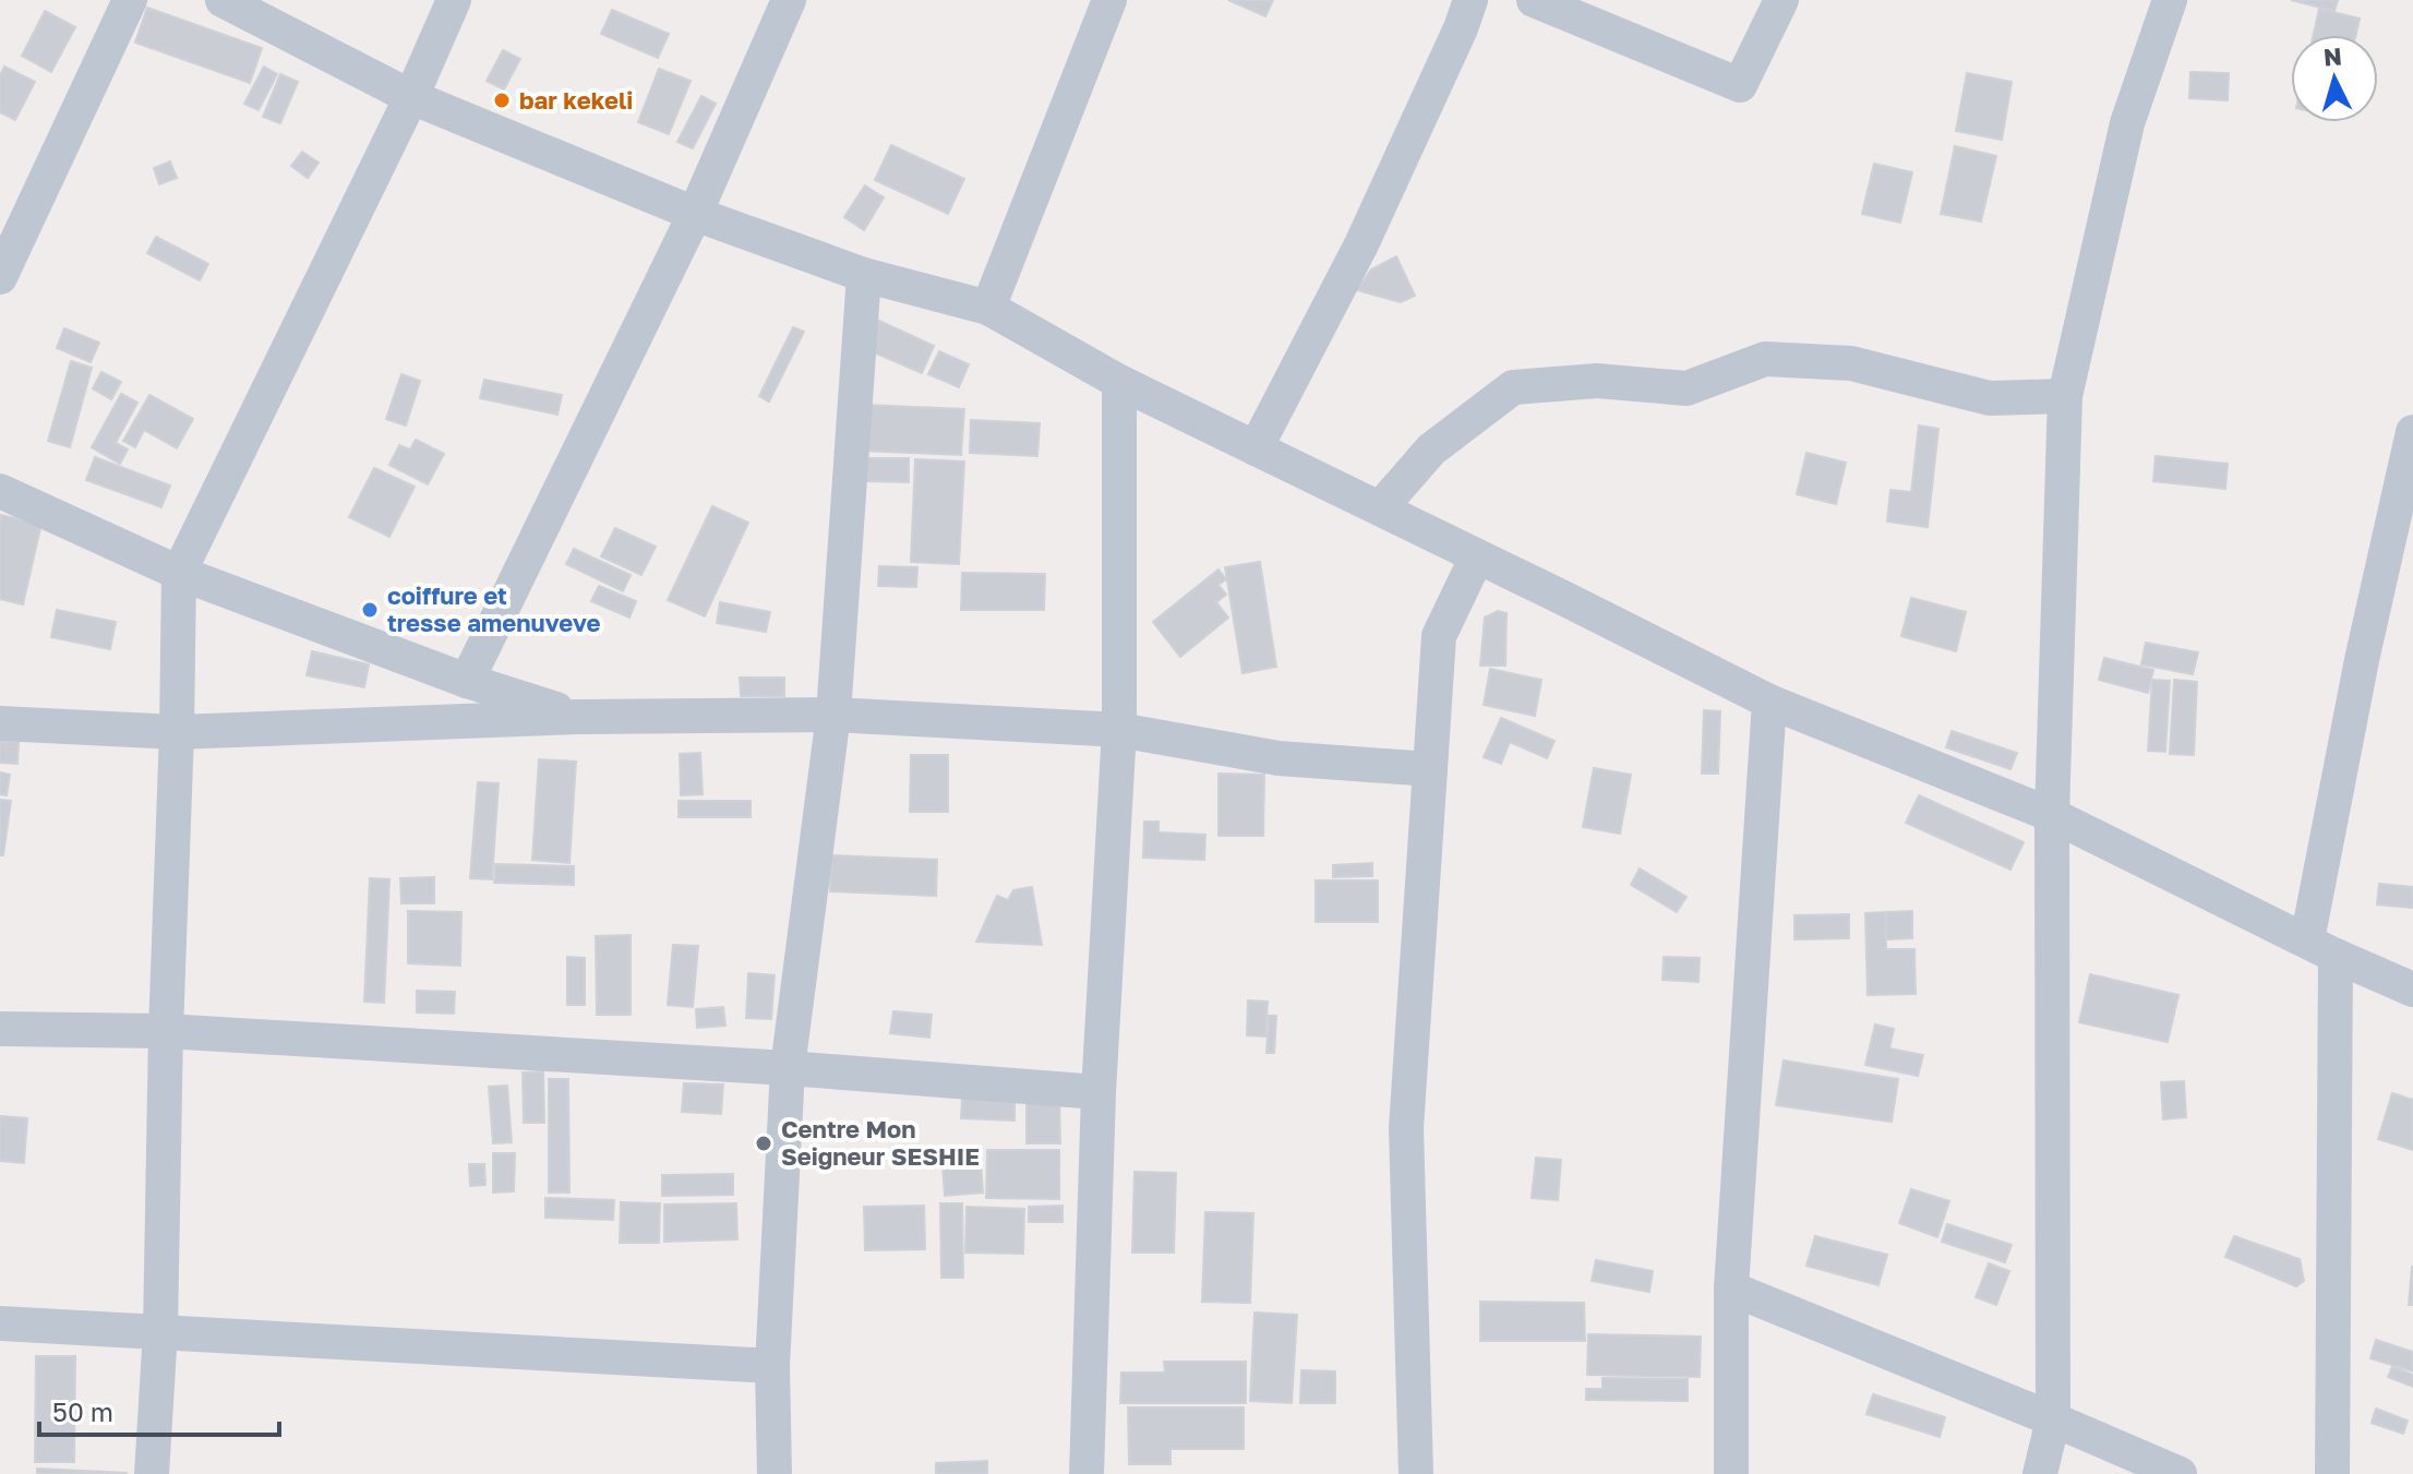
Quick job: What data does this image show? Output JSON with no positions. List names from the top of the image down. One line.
{"places":["bar kekeli","coiffure et tresse amenuveve","Centre Mon Seigneur SESHIE"],"scale_bar":"50 m","north":"top"}
